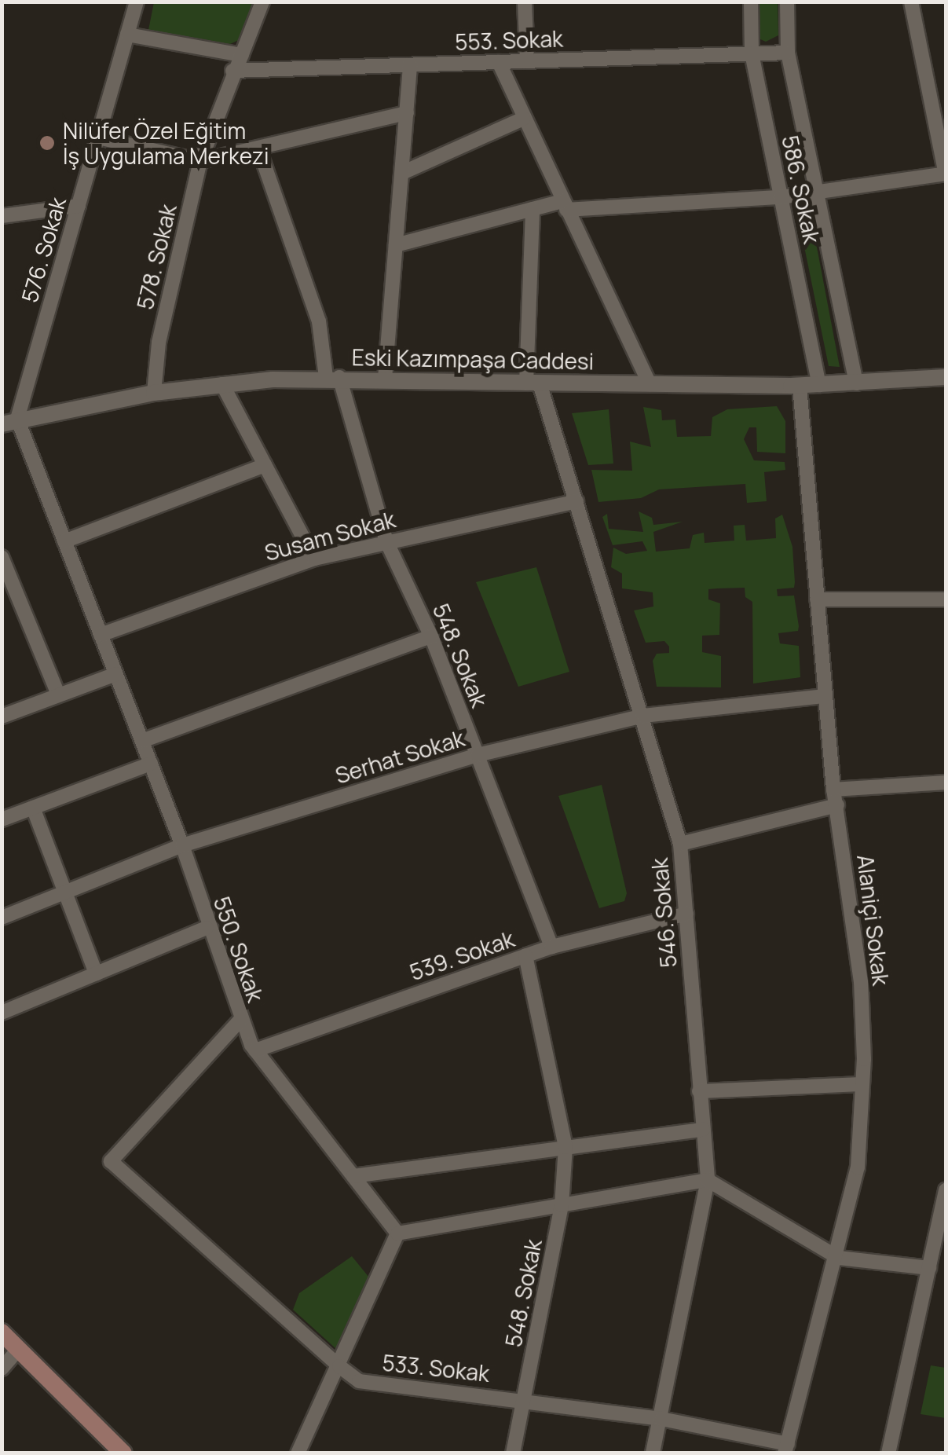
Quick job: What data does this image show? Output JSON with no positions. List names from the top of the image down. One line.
{"streets":{"street":["553. Sokak","586. Sokak","576. Sokak","578. Sokak","Eski Kazımpaşa Caddesi","Susam Sokak","548. Sokak","Serhat Sokak","546. Sokak","Alaniçi Sokak","550. Sokak","539. Sokak","533. Sokak"]},"crossings":[["553. Sokak","586. Sokak"],["553. Sokak","578. Sokak"],["586. Sokak","Eski Kazımpaşa Caddesi"],["576. Sokak","Eski Kazımpaşa Caddesi"],["576. Sokak","550. Sokak"],["578. Sokak","Eski Kazımpaşa Caddesi"],["Eski Kazımpaşa Caddesi","548. Sokak"],["Eski Kazımpaşa Caddesi","546. Sokak"],["Eski Kazımpaşa Caddesi","Alaniçi Sokak"],["Eski Kazımpaşa Caddesi","550. Sokak"],["Susam Sokak","548. Sokak"],["Susam Sokak","546. Sokak"],["Susam Sokak","550. Sokak"],["548. Sokak","Serhat Sokak"],["548. Sokak","539. Sokak"],["548. Sokak","533. Sokak"],["Serhat Sokak","546. Sokak"],["Serhat Sokak","Alaniçi Sokak"],["Serhat Sokak","550. Sokak"],["546. Sokak","539. Sokak"],["546. Sokak","533. Sokak"],["Alaniçi Sokak","533. Sokak"],["550. Sokak","539. Sokak"],["550. Sokak","533. Sokak"]],"places":["Nilüfer Özel Eğitim İş Uygulama Merkezi"]}
